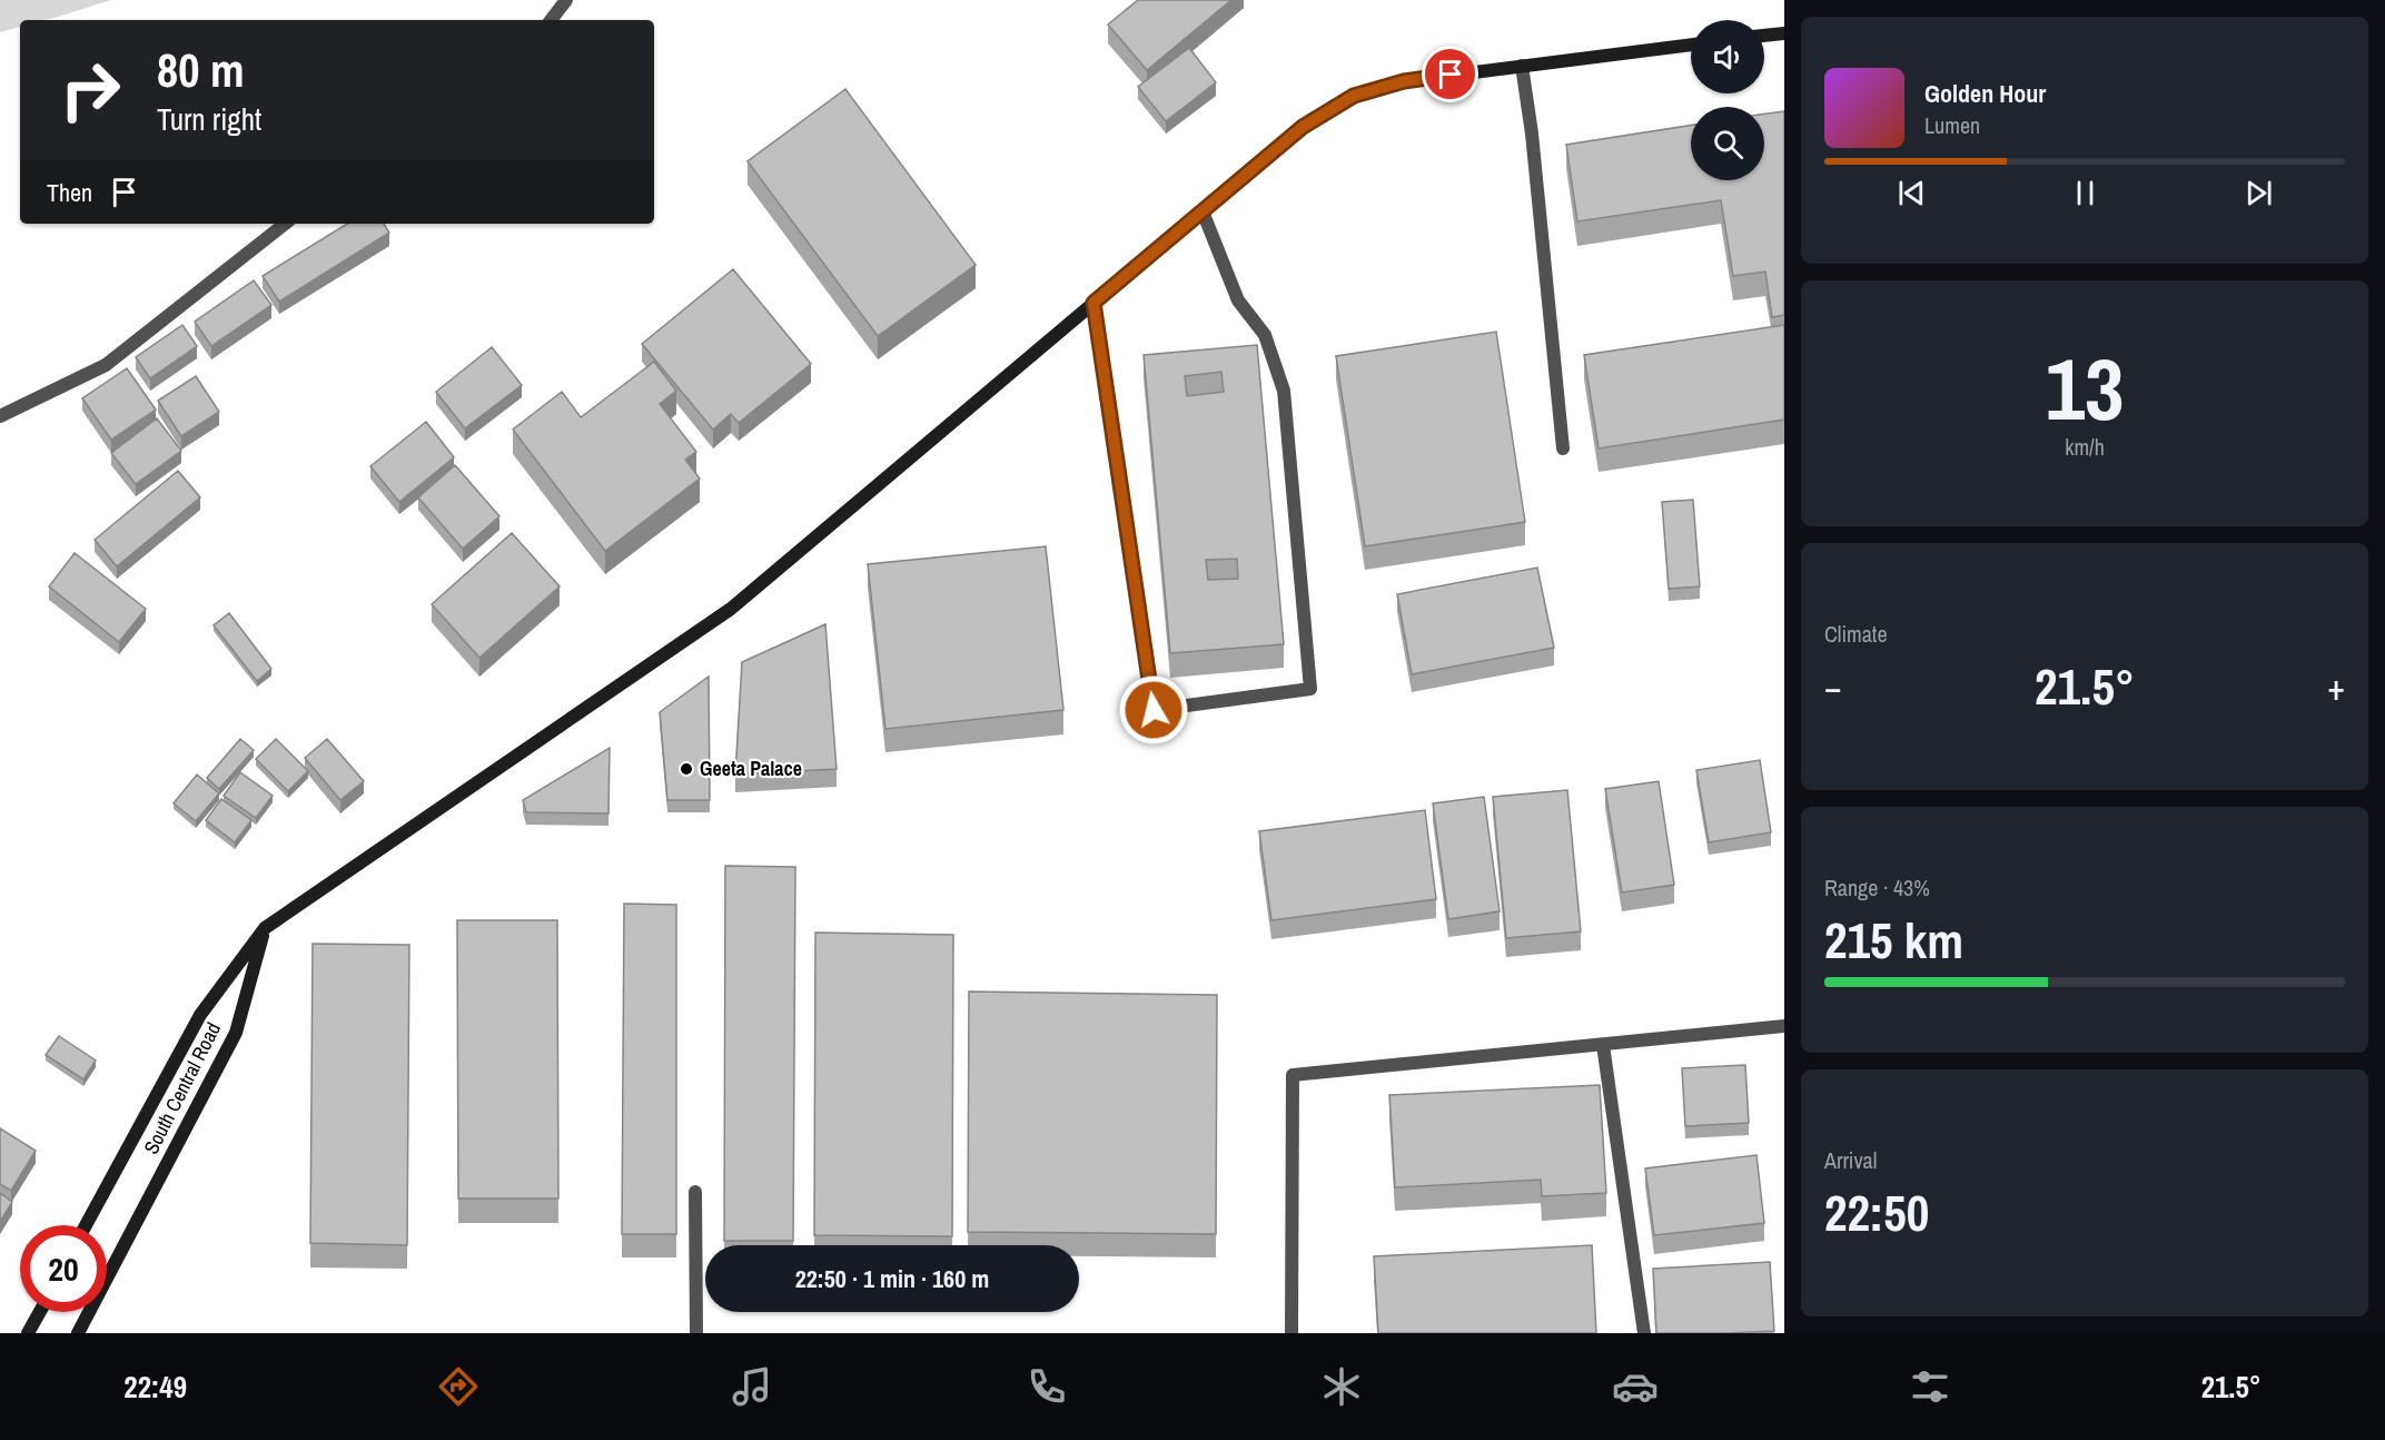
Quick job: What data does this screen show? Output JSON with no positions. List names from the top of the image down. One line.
{"streets":{"street":["South Central Road"]},"places":["Geeta Palace"],"page":{"turn":["80 m","Turn right"],"song":["Golden Hour","Lumen"],"then":"Then","tile":[["13","km/h"],"Climate",["Range · 43%","215 km"],["Arrival","22:50"]],"heat":["−","21.5°","+"],"limit":"20","trip":"22:50 · 1 min · 160 m","tabs":["22:49","21.5°"]}}
